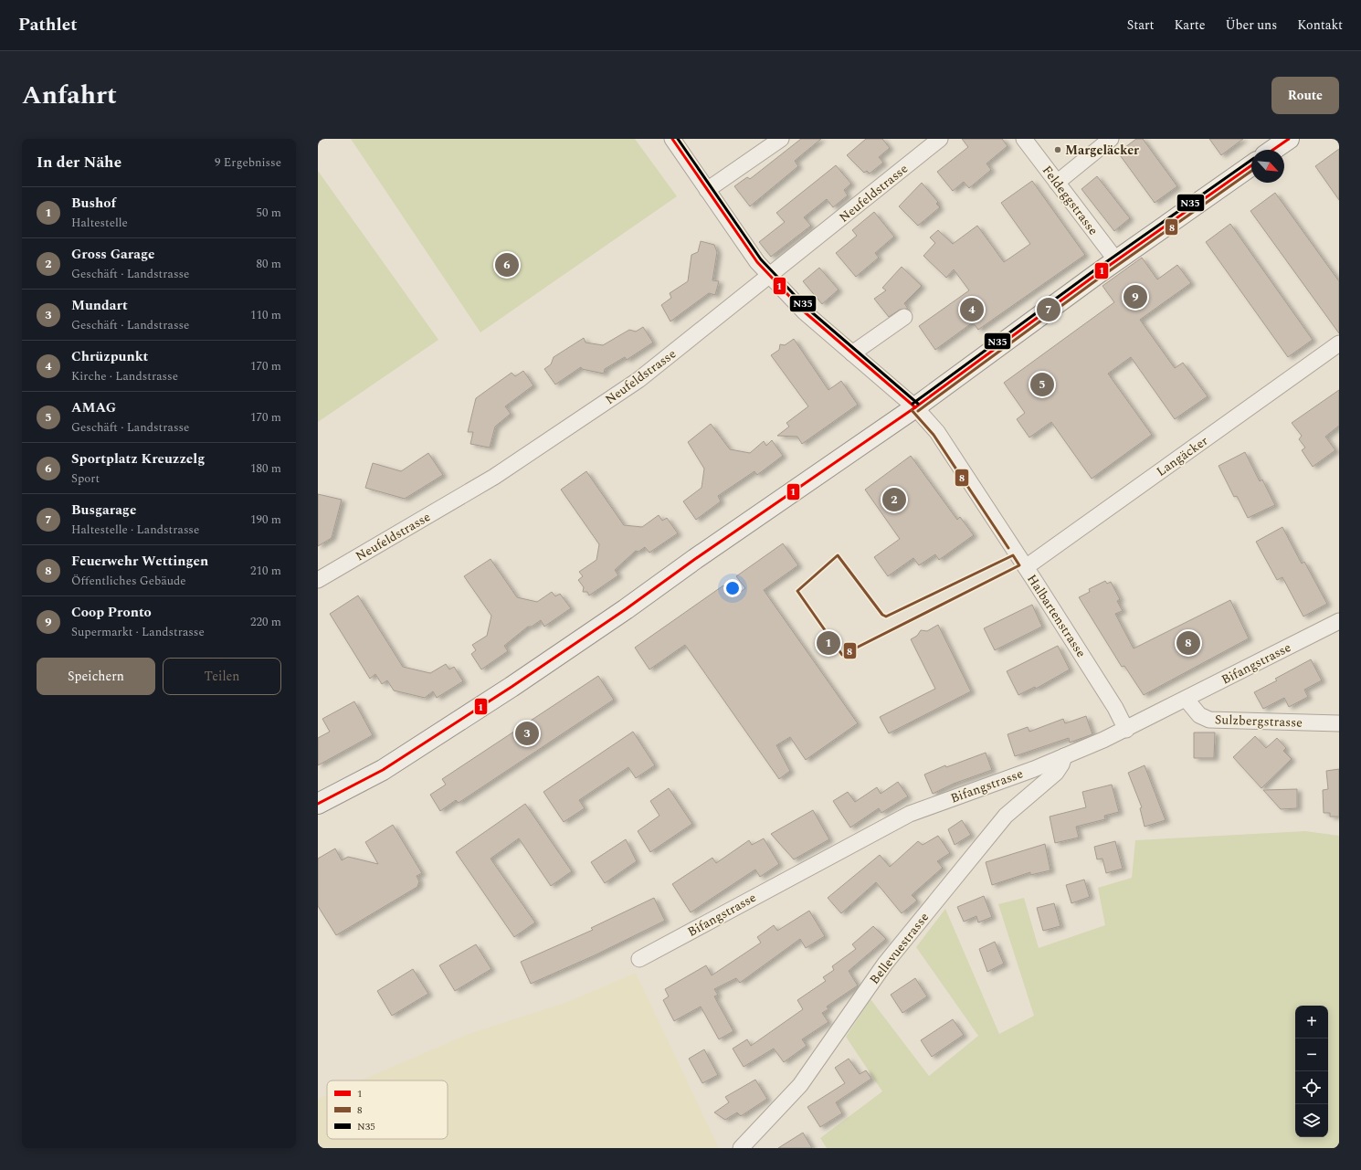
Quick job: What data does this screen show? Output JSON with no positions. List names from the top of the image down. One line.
{"streets":{"street":["Neufeldstrasse","Feldeggstrasse","Langäcker","Halbartenstrasse","Bifangstrasse","Sulzbergstrasse","Bellevuestrasse"]},"crossings":[["Neufeldstrasse","Halbartenstrasse"],["Langäcker","Halbartenstrasse"],["Halbartenstrasse","Bifangstrasse"],["Bifangstrasse","Sulzbergstrasse"],["Bifangstrasse","Bellevuestrasse"]],"places":["Margeläcker"],"lines":["transit line 1","transit line N35","transit line 8"],"legend":["1","8","N35"],"north":"bottom right","page":{"header":"Pathlet","nav":["Start","Karte","Über uns","Kontakt"],"title":"Anfahrt","buttons":["Route",["Speichern","Teilen"]],"heading":["In der Nähe","9 Ergebnisse"],"list":[{"mark":"1","name":"Bushof","note":"Haltestelle","value":"50 m"},{"mark":"2","name":"Gross Garage","note":"Geschäft · Landstrasse","value":"80 m"},{"mark":"3","name":"Mundart","note":"Geschäft · Landstrasse","value":"110 m"},{"mark":"4","name":"Chrüzpunkt","note":"Kirche · Landstrasse","value":"170 m"},{"mark":"5","name":"AMAG","note":"Geschäft · Landstrasse","value":"170 m"},{"mark":"6","name":"Sportplatz Kreuzzelg","note":"Sport","value":"180 m"},{"mark":"7","name":"Busgarage","note":"Haltestelle · Landstrasse","value":"190 m"},{"mark":"8","name":"Feuerwehr Wettingen","note":"Öffentliches Gebäude","value":"210 m"},{"mark":"9","name":"Coop Pronto","note":"Supermarkt · Landstrasse","value":"220 m"}],"pins":["6","9","4","7","5","2","1","8","3"],"map_buttons":["+","−"]}}
